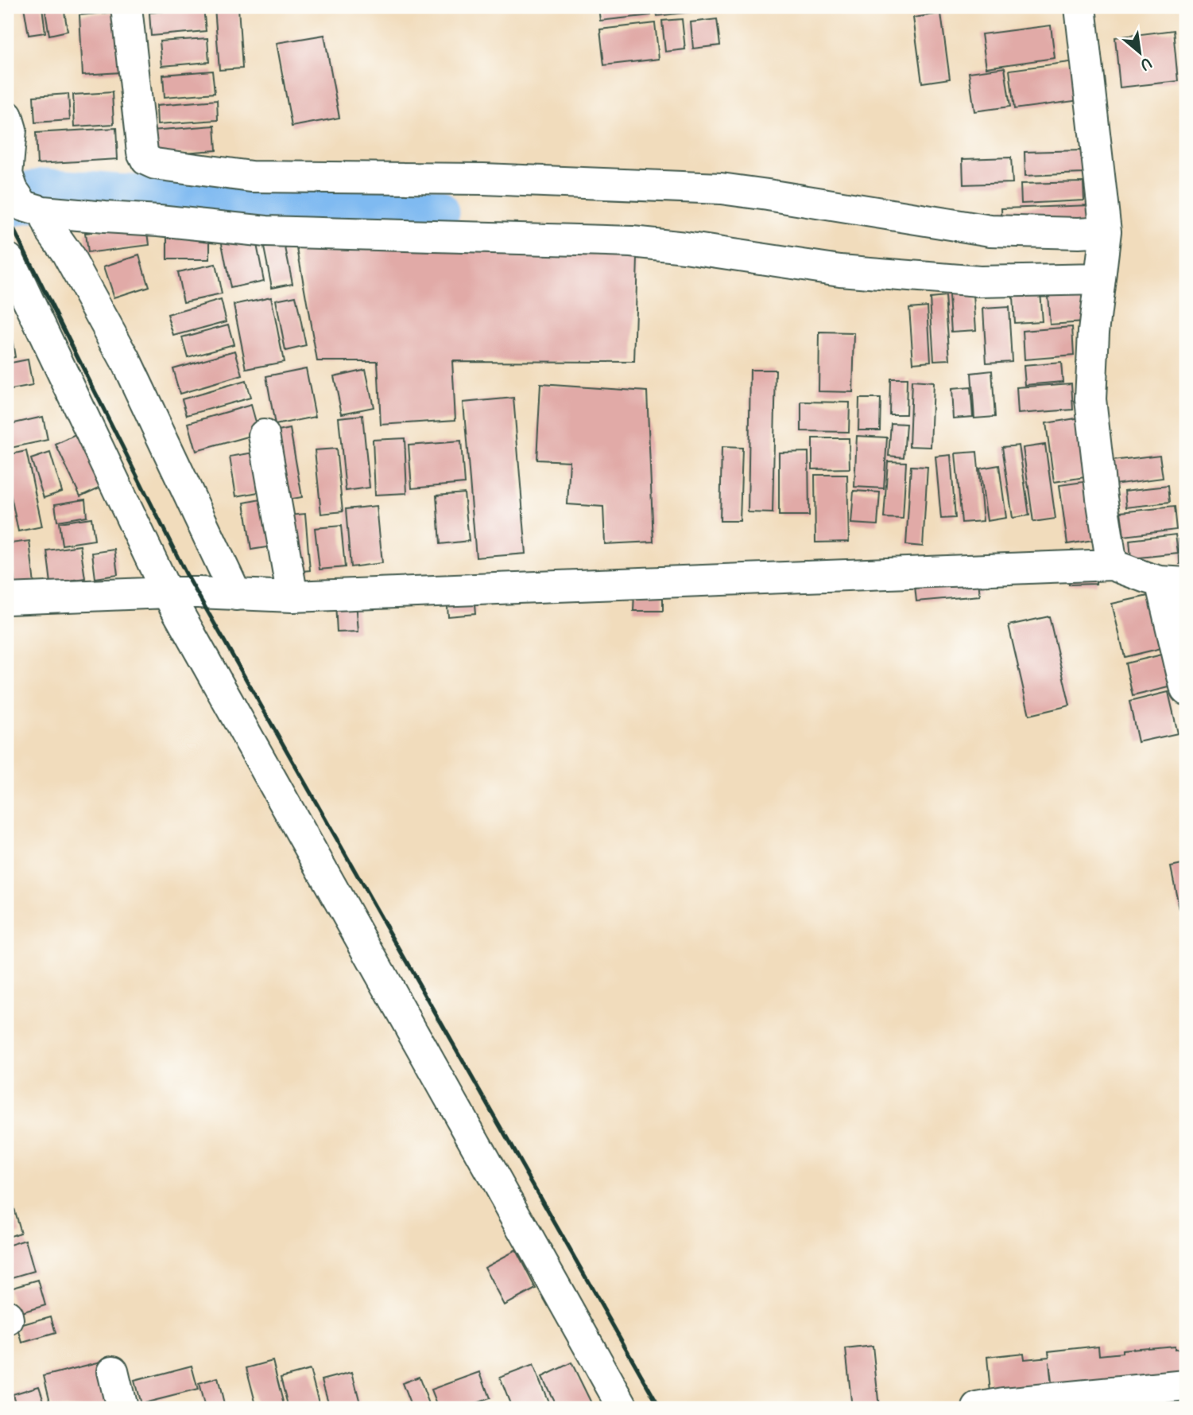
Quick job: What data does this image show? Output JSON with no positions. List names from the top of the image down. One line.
{"north":"bottom right"}
